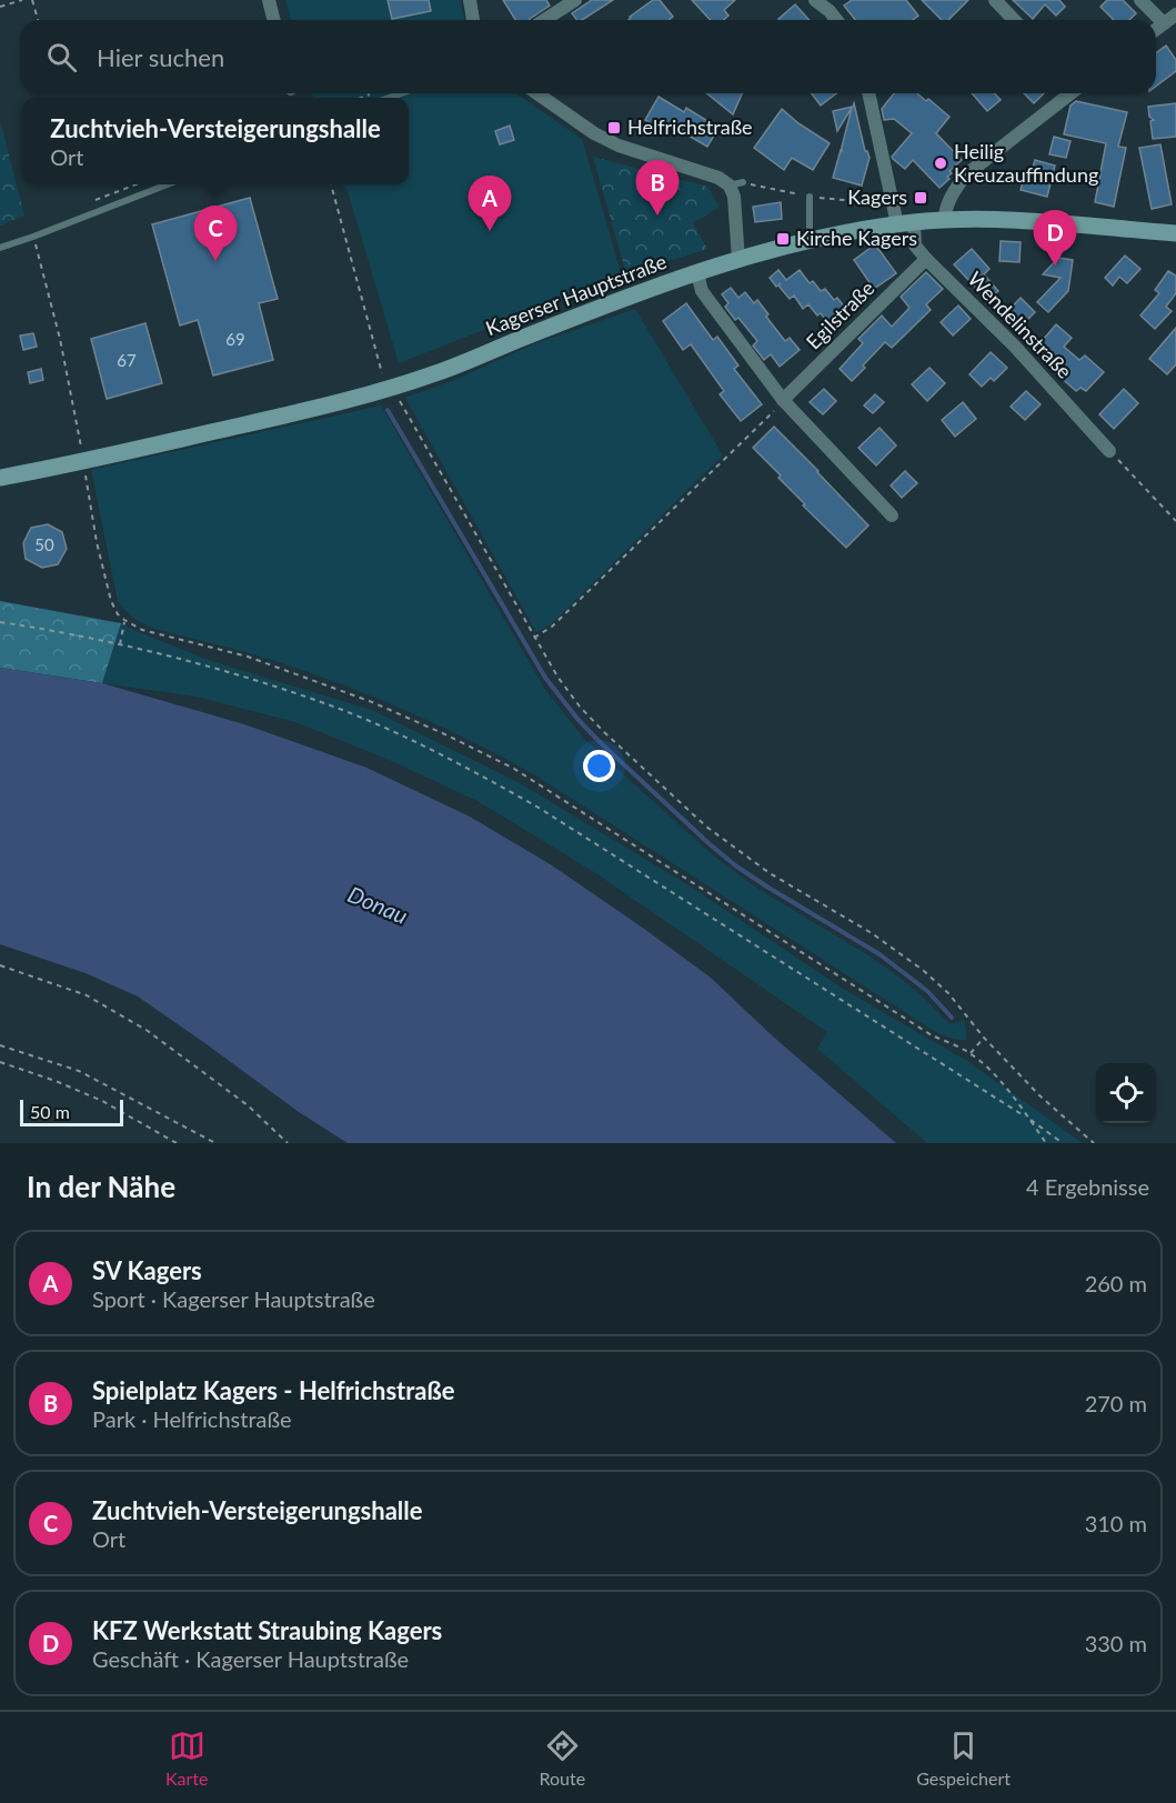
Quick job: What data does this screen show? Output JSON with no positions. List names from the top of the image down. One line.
{"streets":{"street":["Kagerser Hauptstraße","Egilstraße","Wendelinstraße"]},"crossings":[["Kagerser Hauptstraße","Wendelinstraße"],["Egilstraße","Wendelinstraße"]],"water":["Donau"],"places":{"transit":["Helfrichstraße","Kagers","Kirche Kagers"],"other":["Heilig Kreuzauffindung"]},"house_numbers":["69","67","50"],"scale_bar":"50 m","page":{"search":"Hier suchen","popup":["Zuchtvieh-Versteigerungshalle","Ort"],"pins":["B","A","C","D"],"scale":"50 m","heading":["In der Nähe","4 Ergebnisse"],"list":[{"mark":"A","name":"SV Kagers","note":"Sport · Kagerser Hauptstraße","value":"260 m"},{"mark":"B","name":"Spielplatz Kagers - Helfrichstraße","note":"Park · Helfrichstraße","value":"270 m"},{"mark":"C","name":"Zuchtvieh-Versteigerungshalle","note":"Ort","value":"310 m"},{"mark":"D","name":"KFZ Werkstatt Straubing Kagers","note":"Geschäft · Kagerser Hauptstraße","value":"330 m"}],"nav":["Karte","Route","Gespeichert"]}}
